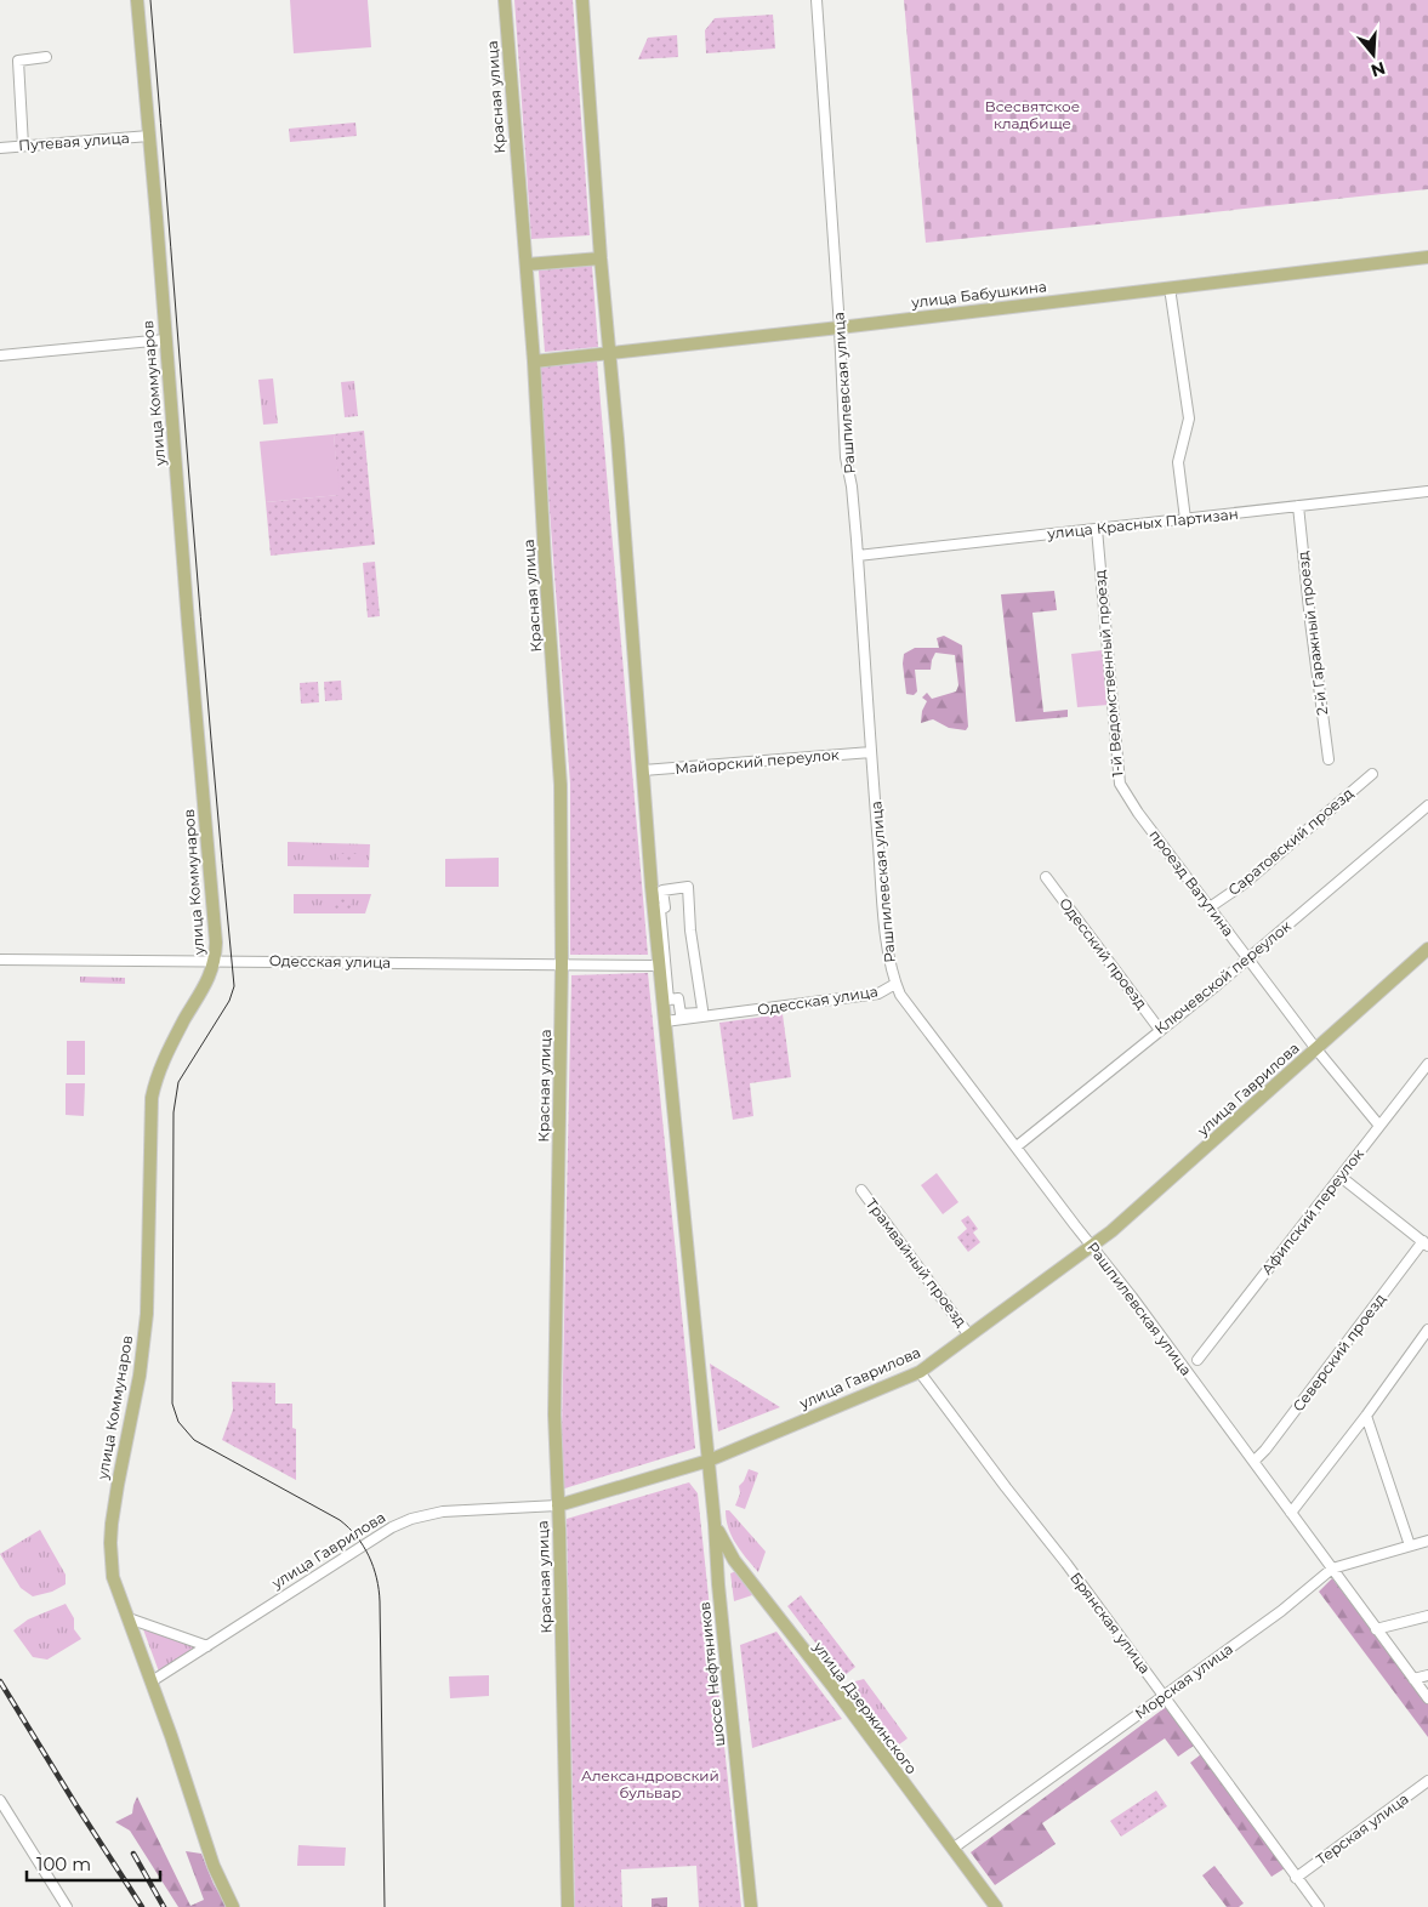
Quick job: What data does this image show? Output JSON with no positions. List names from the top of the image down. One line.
{"streets":{"main road":["Красная улица","улица Бабушкина","улица Коммунаров","улица Гаврилова","шоссе Нефтяников","улица Дзержинского"],"street":["Путевая улица","Рашпилевская улица","улица Красных Партизан","2-й Гаражный проезд","1-й Ведомственный проезд","Майорский переулок","Саратовский проезд","проезд Ватутина","Одесский проезд","Одесская улица","Ключевской переулок","Афипский переулок","Трамвайный проезд","Северский проезд","Брянская улица","Морская улица","Терская улица"]},"crossings":[["Красная улица","улица Бабушкина"],["Красная улица","Одесская улица"],["Красная улица","улица Гаврилова"],["Путевая улица","улица Коммунаров"],["улица Бабушкина","Рашпилевская улица"],["улица Коммунаров","Одесская улица"],["улица Коммунаров","улица Гаврилова"],["Рашпилевская улица","улица Красных Партизан"],["Рашпилевская улица","Майорский переулок"],["Рашпилевская улица","Одесская улица"],["Рашпилевская улица","Ключевской переулок"],["Рашпилевская улица","улица Гаврилова"],["Рашпилевская улица","Северский проезд"],["Рашпилевская улица","Морская улица"],["улица Красных Партизан","2-й Гаражный проезд"],["улица Красных Партизан","1-й Ведомственный проезд"],["1-й Ведомственный проезд","проезд Ватутина"],["Саратовский проезд","проезд Ватутина"],["проезд Ватутина","Ключевской переулок"],["проезд Ватутина","улица Гаврилова"],["проезд Ватутина","Афипский переулок"],["Одесский проезд","Ключевской переулок"],["улица Гаврилова","Трамвайный проезд"],["улица Гаврилова","Брянская улица"],["Брянская улица","Морская улица"],["Брянская улица","Терская улица"],["шоссе Нефтяников","улица Дзержинского"],["Морская улица","улица Дзержинского"]],"parks":["Всесвятское кладбище","Александровский бульвар"],"scale_bar":"100 m","north":"bottom"}
